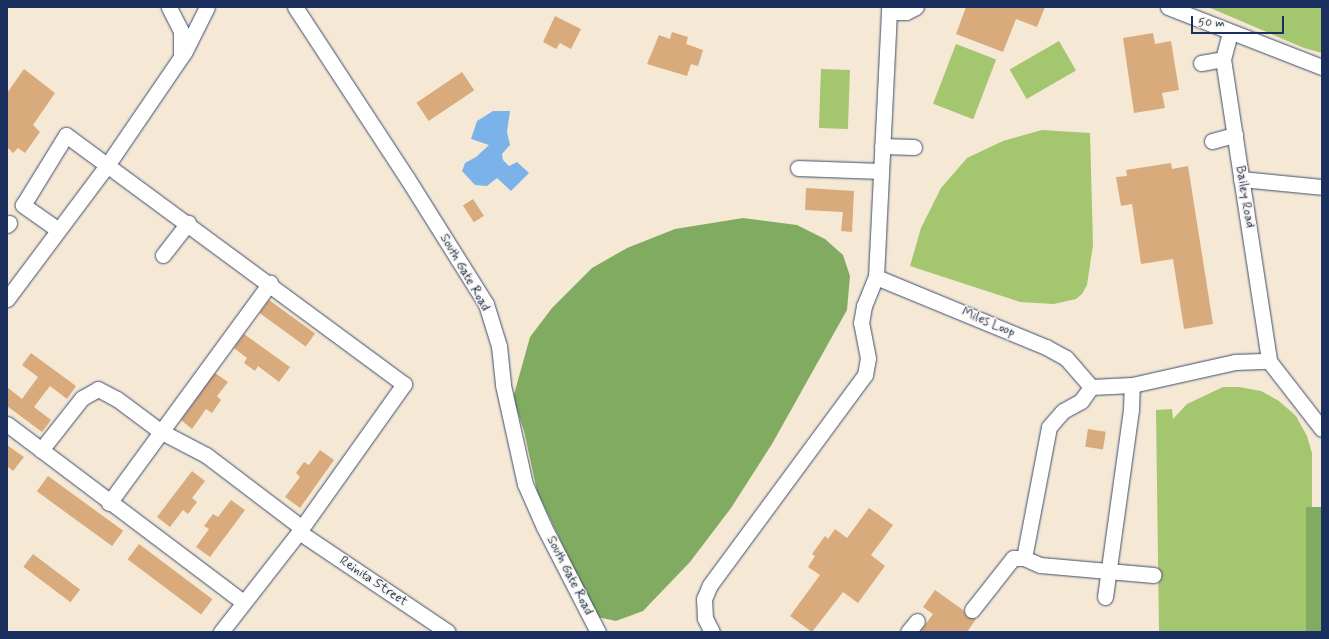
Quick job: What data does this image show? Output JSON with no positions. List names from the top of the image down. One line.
{"streets":{"street":["Bailey Road","South Gate Road","Miles Loop","Reinita Street"]},"scale_bar":"50 m"}
